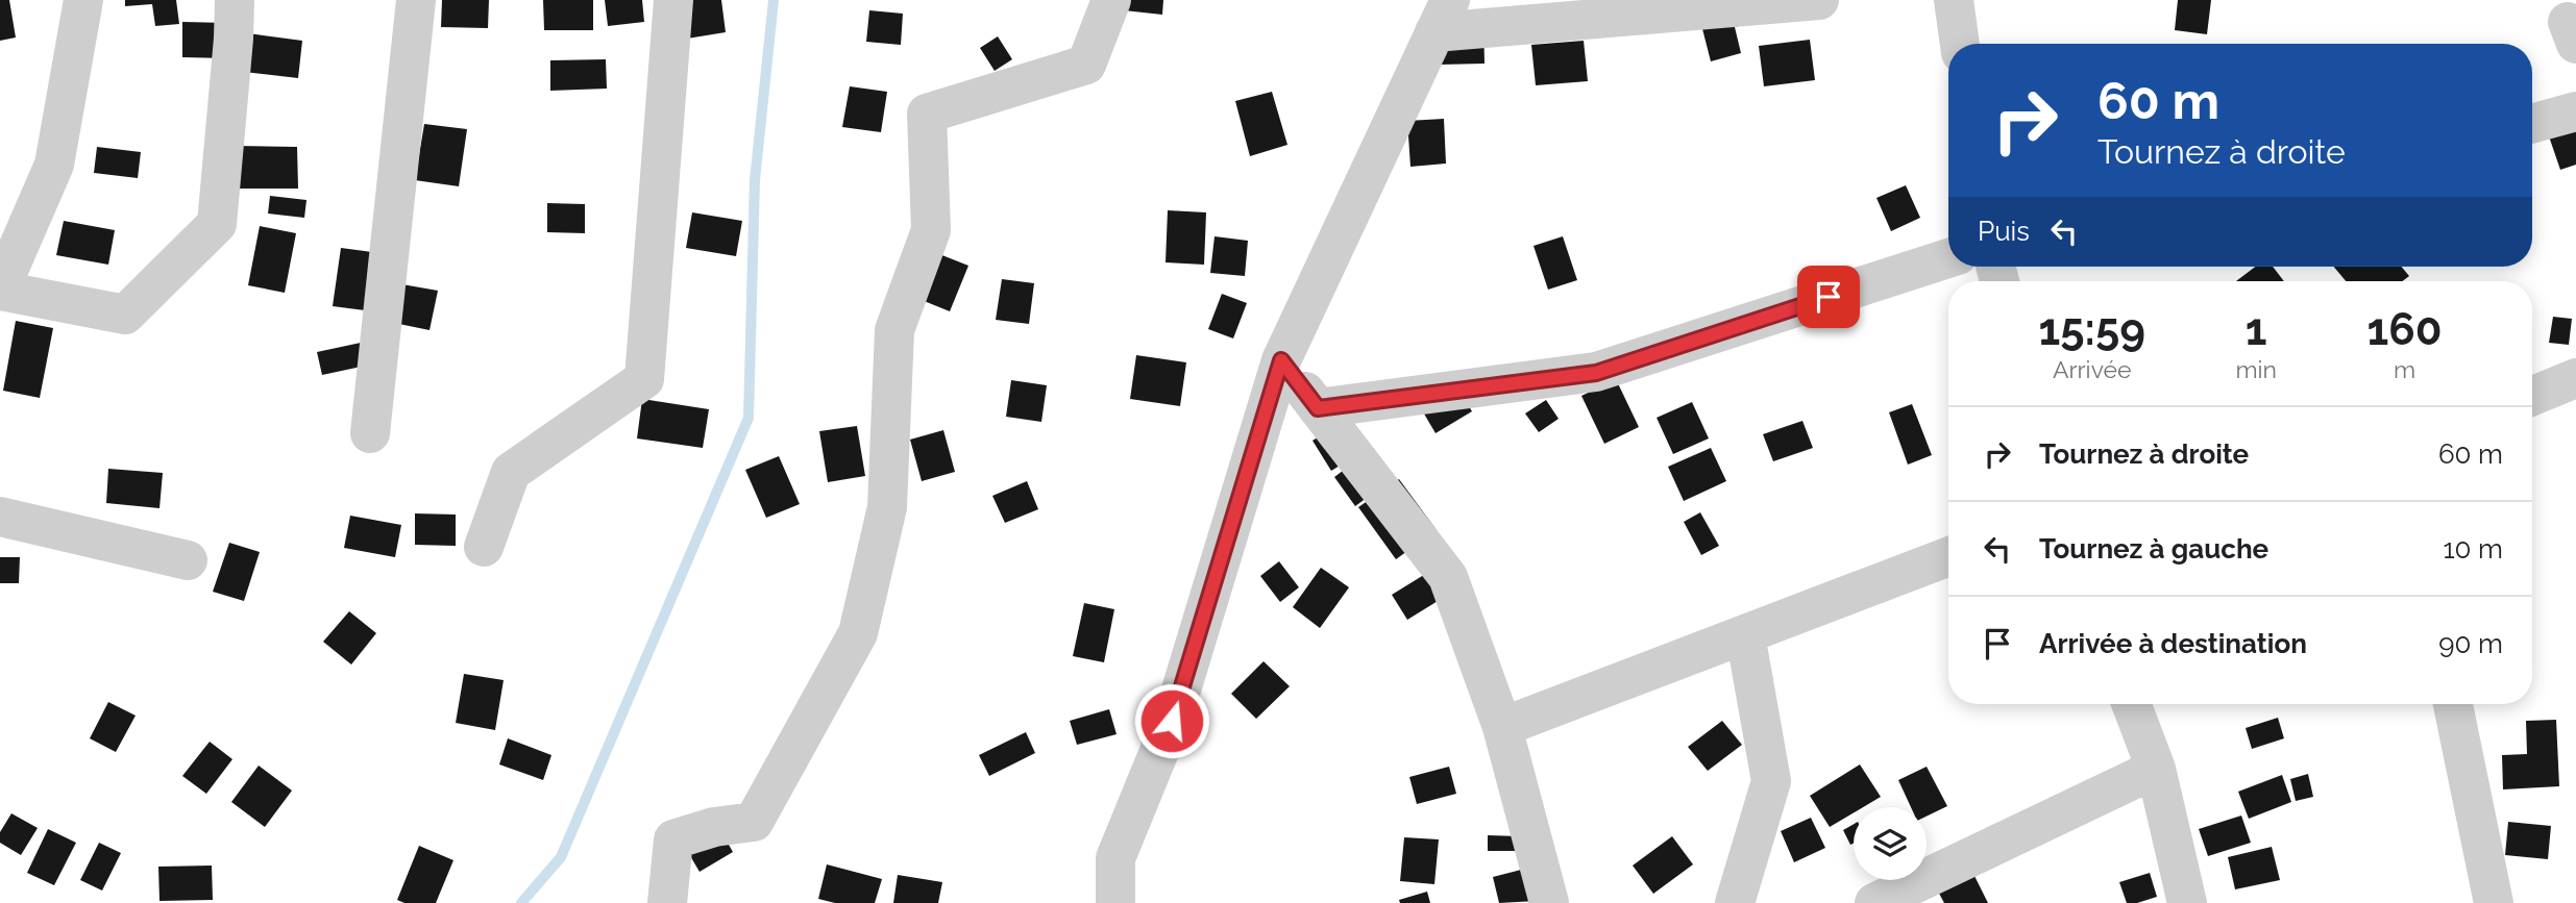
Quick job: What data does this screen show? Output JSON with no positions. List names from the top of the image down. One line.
{"page":{"turn":["60 m","Tournez à droite"],"then":"Puis","eta":["15:59","Arrivée","1","min","160","m"],"list":[{"name":"Tournez à droite","value":"60 m"},{"name":"Tournez à gauche","value":"10 m"},{"name":"Arrivée à destination","value":"90 m"}]}}
